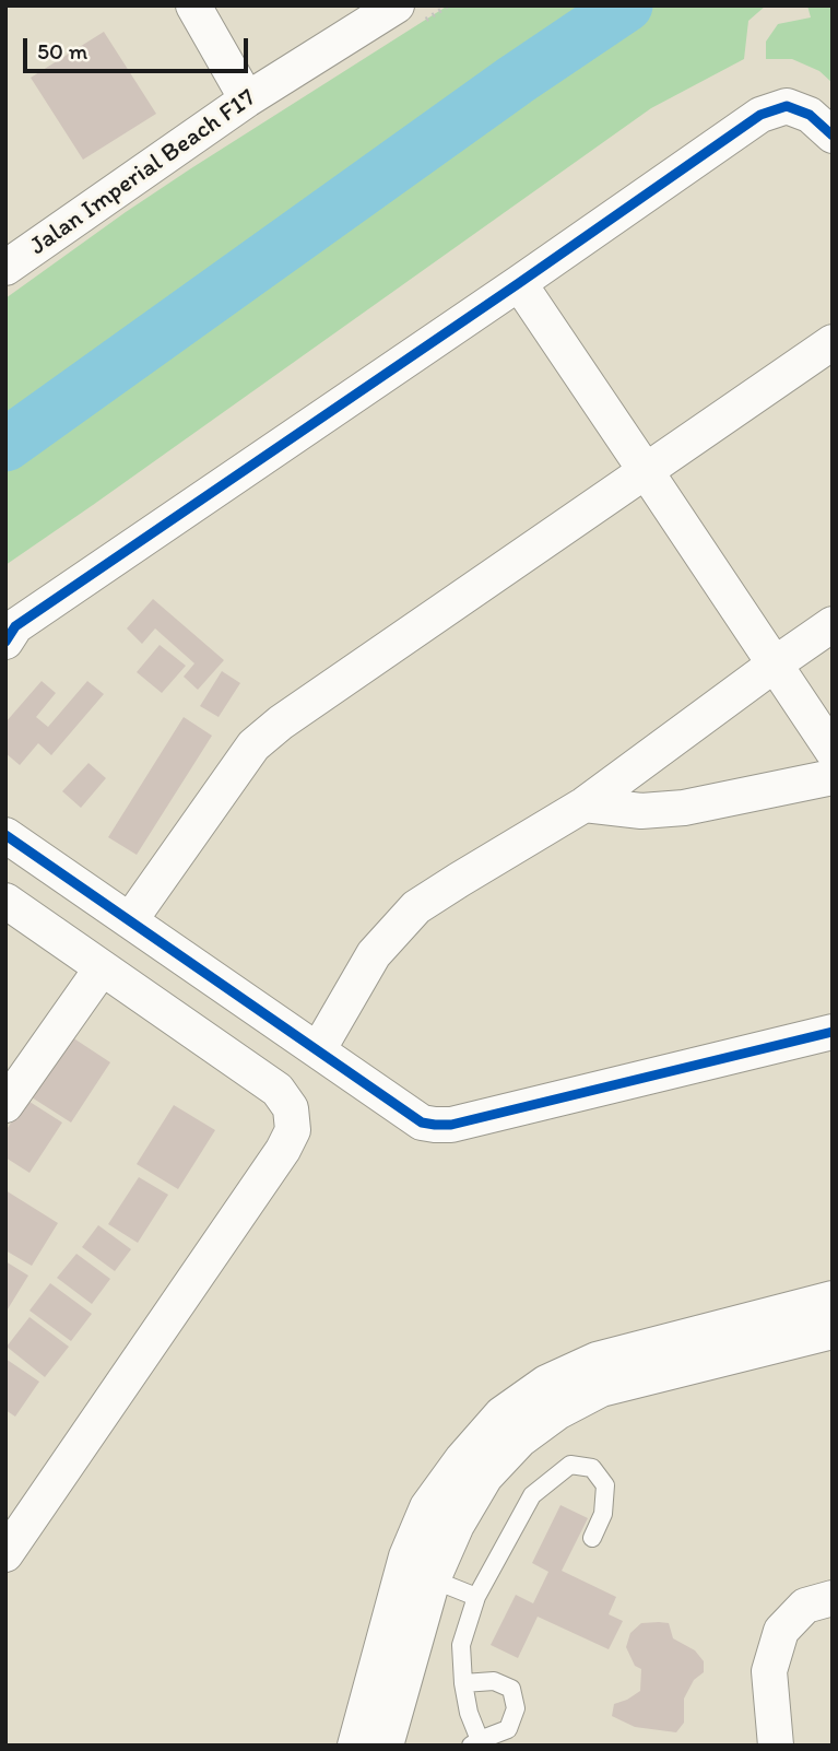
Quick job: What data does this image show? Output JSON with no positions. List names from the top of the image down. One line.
{"streets":{"street":["Jalan Imperial Beach F17"]},"scale_bar":"50 m"}
